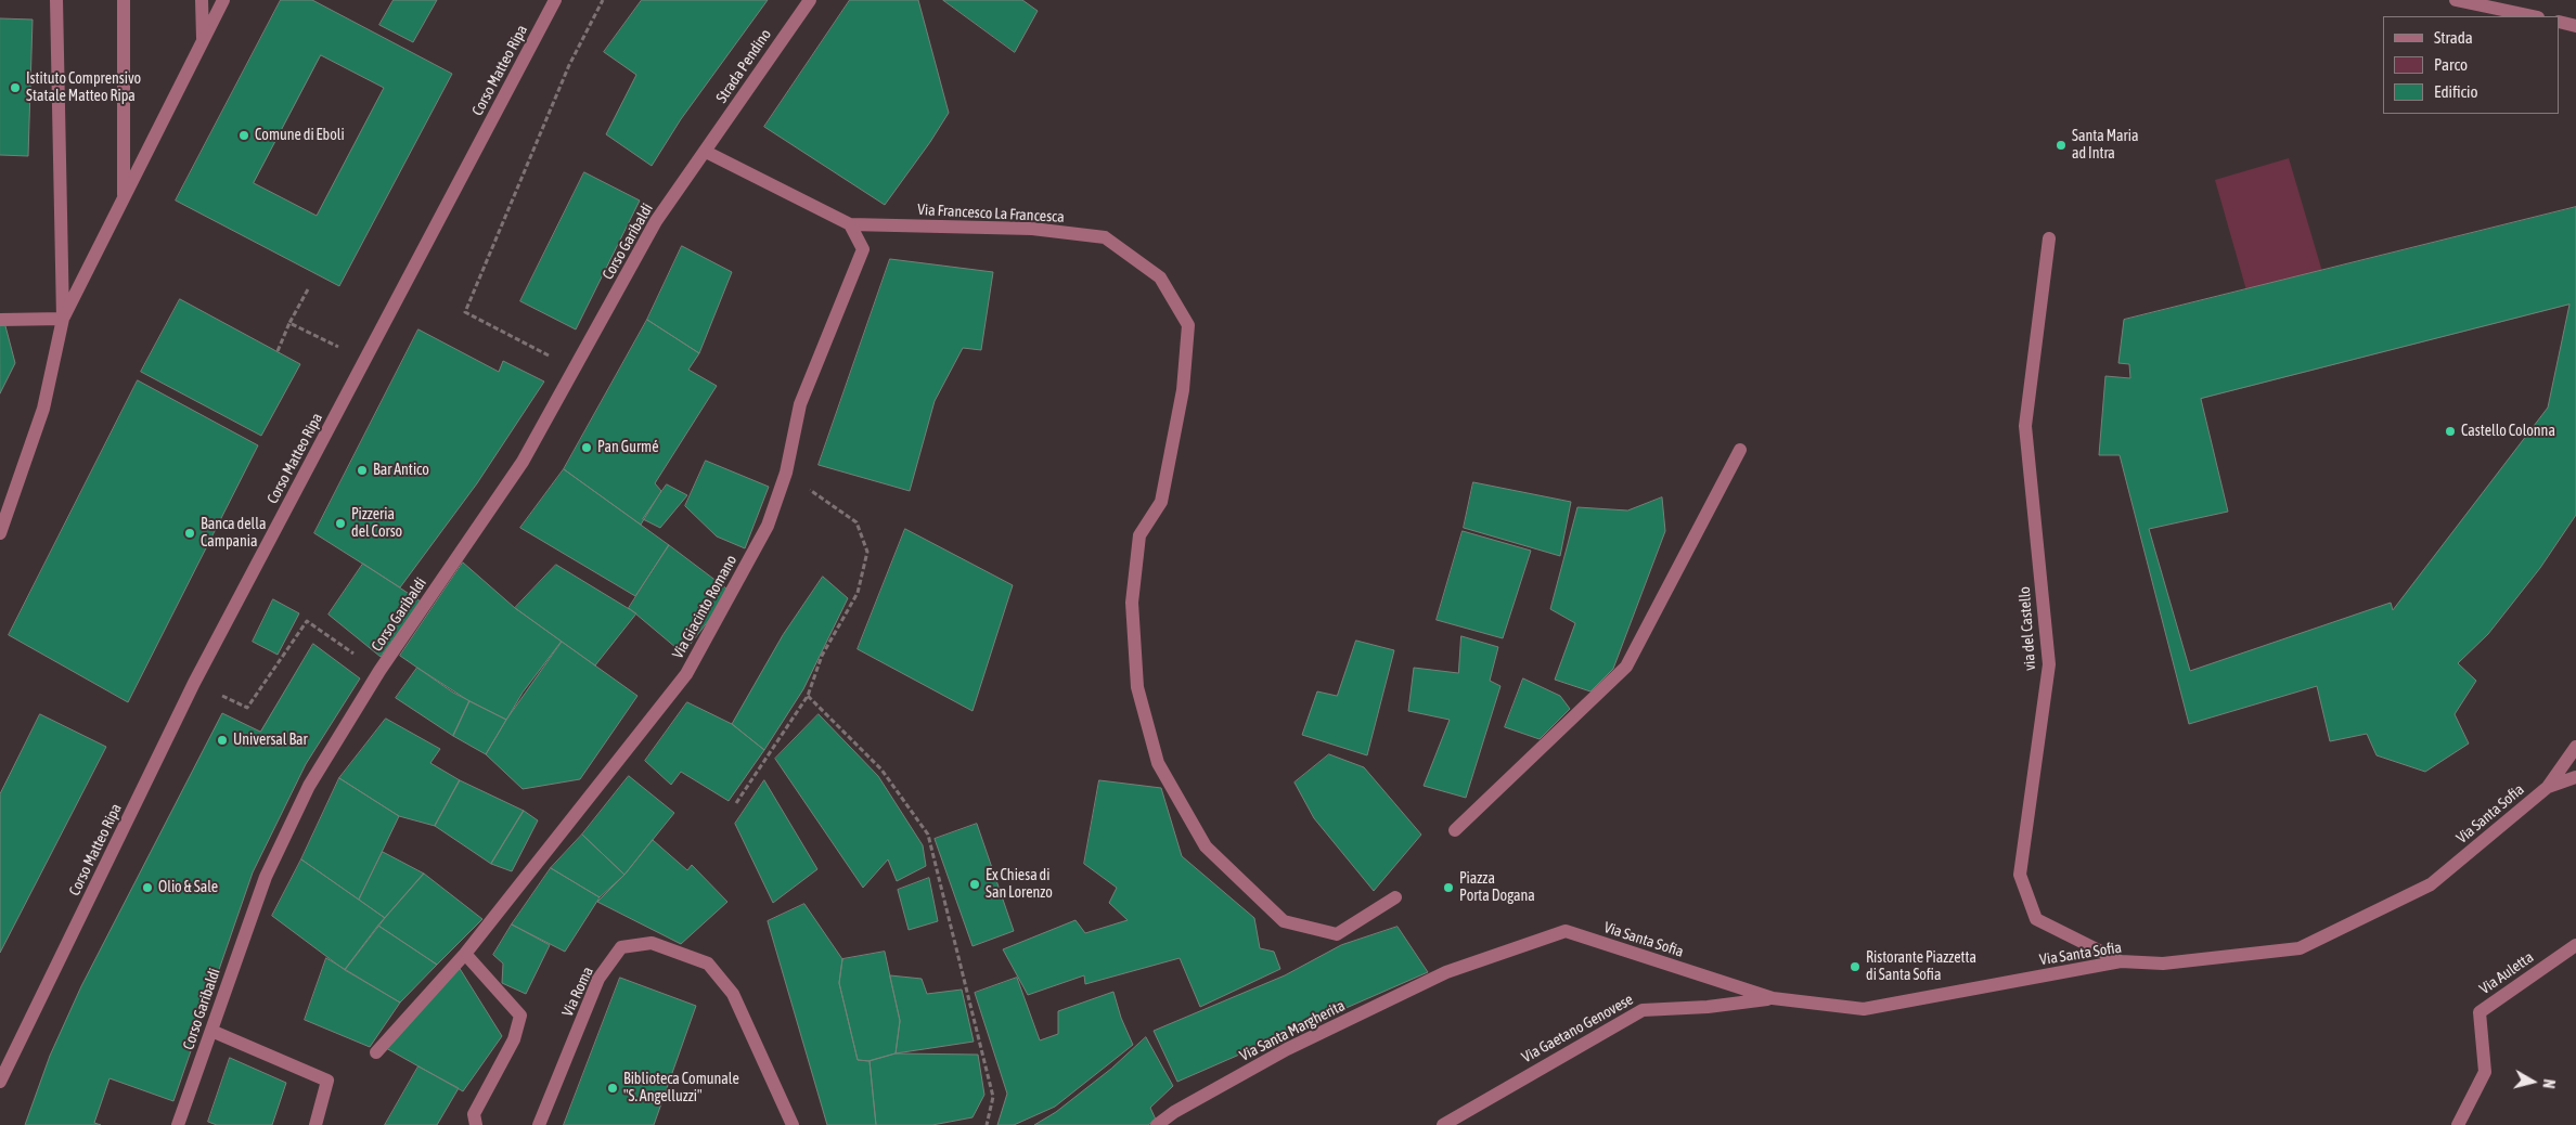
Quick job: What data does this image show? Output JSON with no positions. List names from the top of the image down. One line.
{"streets":{"street":["Strada Pendino","Corso Matteo Ripa","Via Francesco La Francesca","Corso Garibaldi","Via Giacinto Romano","via del Castello","Via Santa Sofia","Via Auletta","Via Roma","Via Gaetano Genovese","Via Santa Margherita"]},"crossings":[["Strada Pendino","Corso Garibaldi"],["Via Francesco La Francesca","Via Giacinto Romano"],["via del Castello","Via Santa Sofia"],["Via Santa Sofia","Via Gaetano Genovese"],["Via Santa Sofia","Via Santa Margherita"]],"places":["Istituto Comprensivo Statale Matteo Ripa","Comune di Eboli","Santa Maria ad Intra","Castello Colonna","Pan Gurmé","Bar Antico","Pizzeria del Corso","Banca della Campania","Universal Bar","Ex Chiesa di San Lorenzo","Olio & Sale","Piazza Porta Dogana","Ristorante Piazzetta di Santa Sofia","Biblioteca Comunale \"S. Angelluzzi\""],"legend":["Strada","Parco","Edificio"],"north":"right"}
